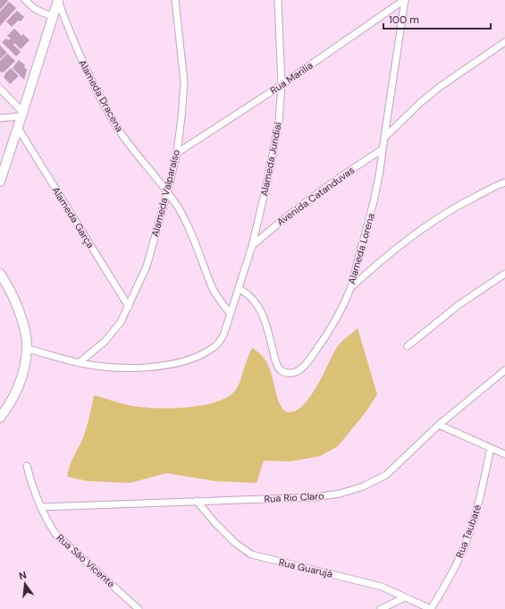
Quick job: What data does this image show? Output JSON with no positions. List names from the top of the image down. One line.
{"streets":{"street":["Rua Marilia","Alameda Dracena","Alameda Jundiaí","Alameda Valparaíso","Avenida Catanduvas","Alameda Garça","Alameda Lorena","Rua Rio Claro","Rua Taubaté","Rua São Vicente","Rua Guarujá"]},"crossings":[["Rua Marilia","Alameda Jundiaí"],["Rua Marilia","Alameda Valparaíso"],["Rua Marilia","Alameda Lorena"],["Alameda Dracena","Alameda Jundiaí"],["Alameda Dracena","Alameda Valparaíso"],["Alameda Jundiaí","Alameda Valparaíso"],["Alameda Jundiaí","Avenida Catanduvas"],["Alameda Jundiaí","Alameda Lorena"],["Alameda Valparaíso","Alameda Garça"],["Avenida Catanduvas","Alameda Lorena"],["Rua Rio Claro","Rua São Vicente"],["Rua Rio Claro","Rua Guarujá"],["Rua Taubaté","Rua Guarujá"]],"scale_bar":"100 m","north":"top"}
